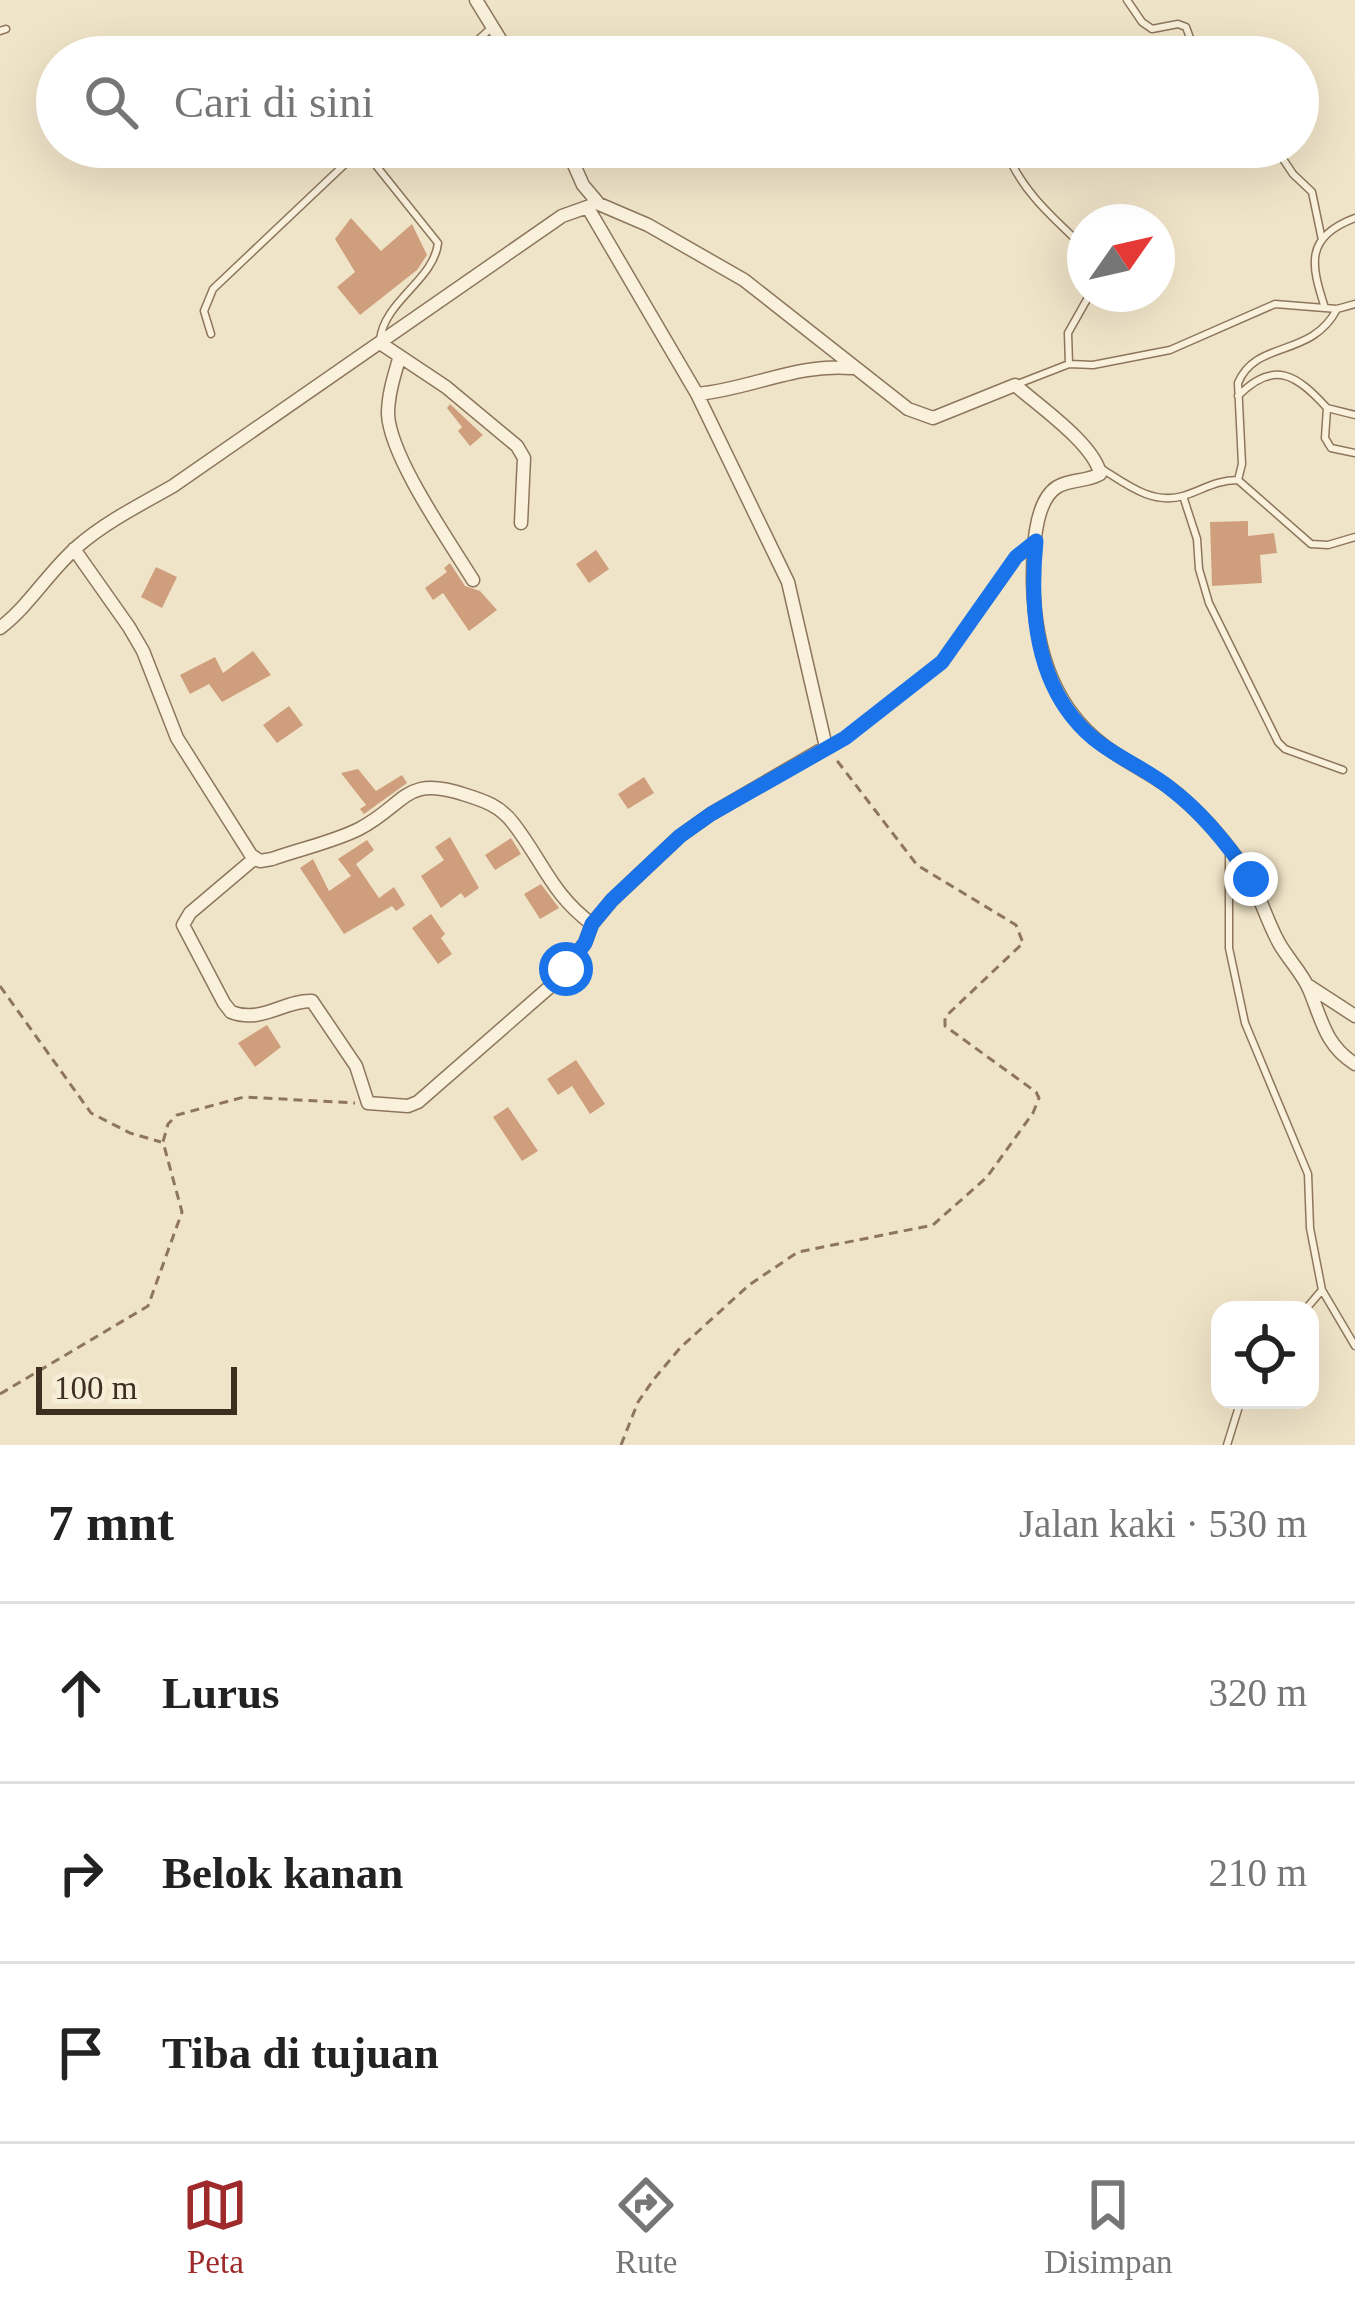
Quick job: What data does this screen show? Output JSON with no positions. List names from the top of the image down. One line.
{"scale_bar":"100 m","north":"top right","page":{"search":"Cari di sini","scale":"100 m","heading":["7 mnt","Jalan kaki · 530 m"],"list":[["Lurus","320 m"],["Belok kanan","210 m"],"Tiba di tujuan"],"nav":["Peta","Rute","Disimpan"]}}
